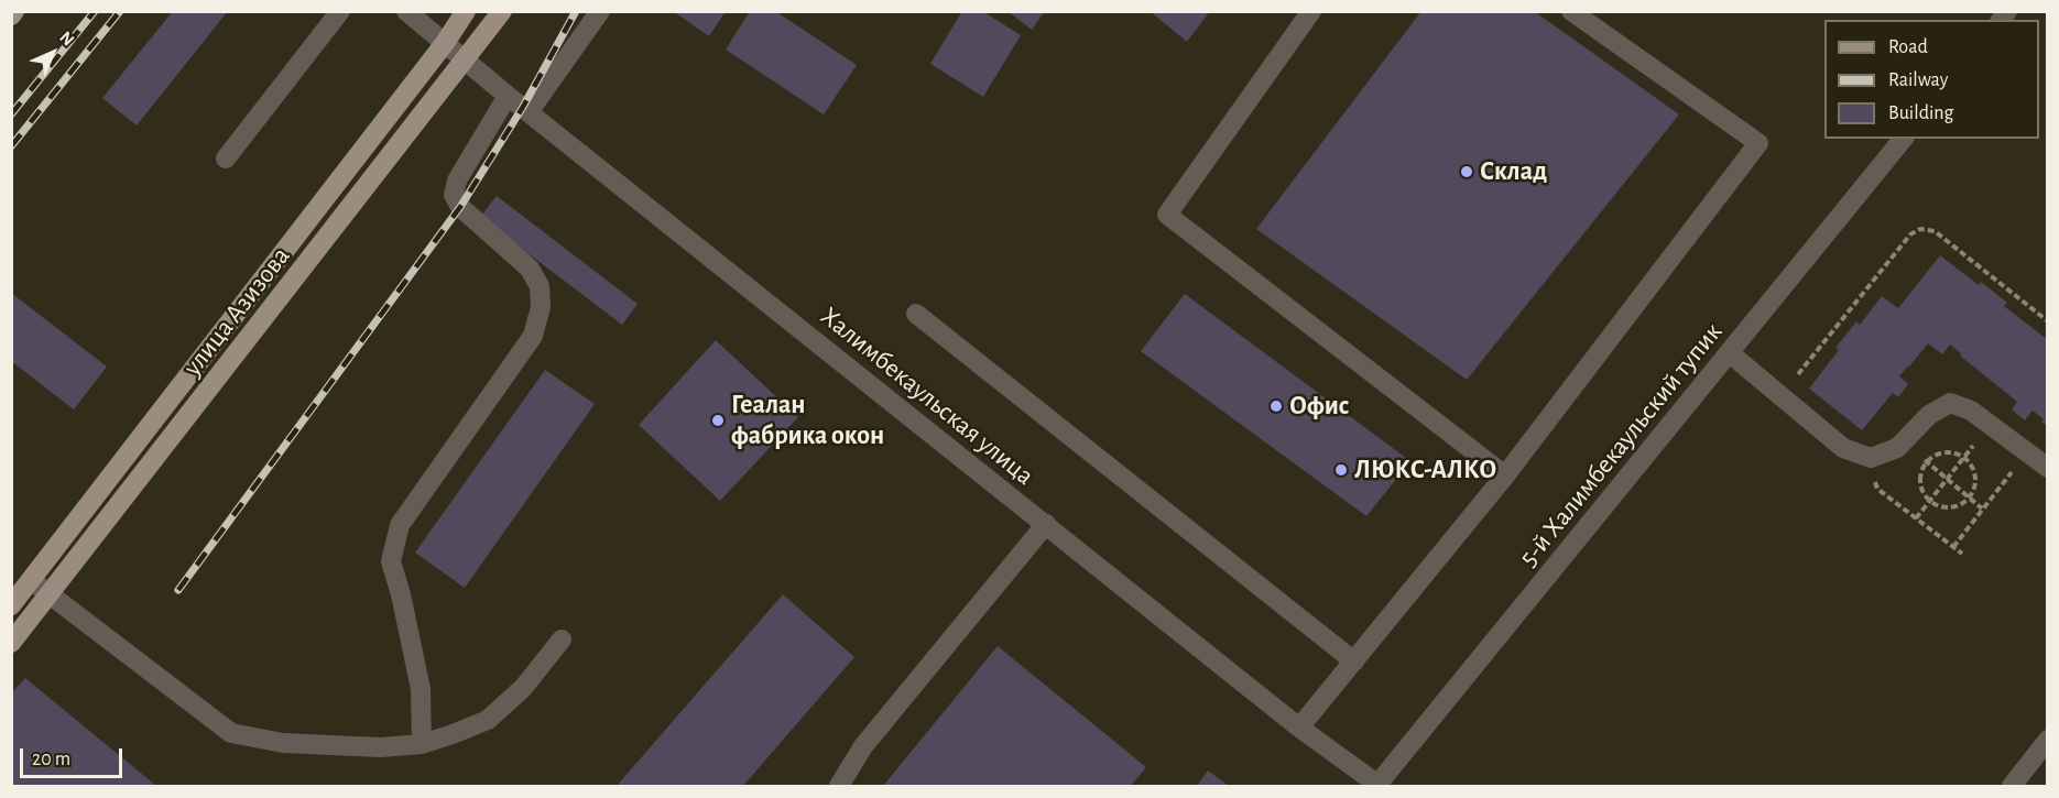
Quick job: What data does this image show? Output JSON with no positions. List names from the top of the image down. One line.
{"streets":{"main road":["улица Азизова"],"street":["Халимбекаульская улица","5-й Халимбекаульский тупик"]},"crossings":[["улица Азизова","Халимбекаульская улица"],["Халимбекаульская улица","5-й Халимбекаульский тупик"]],"places":["Склад","Офис","Геалан фабрика окон","ЛЮКС-АЛКО"],"legend":["Road","Railway","Building"],"scale_bar":"20 m","north":"top right"}
